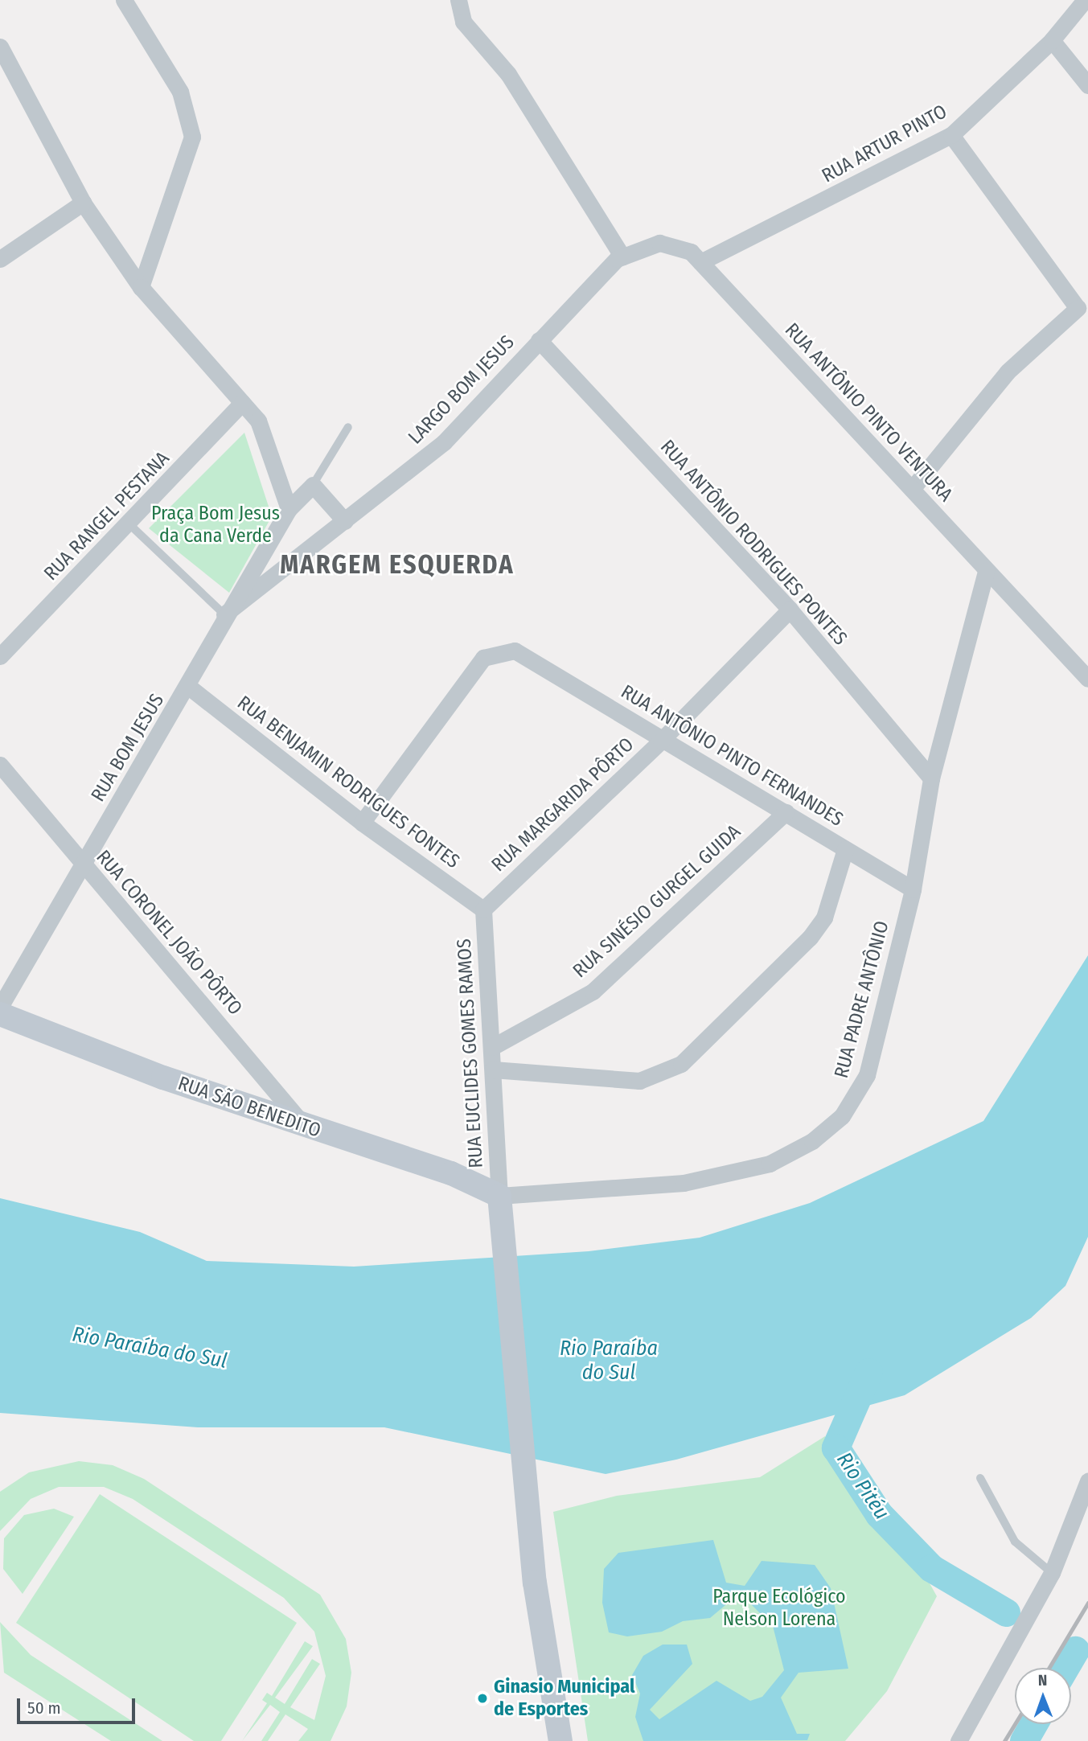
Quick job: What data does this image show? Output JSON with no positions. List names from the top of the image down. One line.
{"streets":{"main road":["RUA SÃO BENEDITO"],"street":["RUA ARTUR PINTO","LARGO BOM JESUS","RUA ANTÔNIO PINTO VENTURA","RUA RANGEL PESTANA","RUA ANTÔNIO RODRIGUES PONTES","RUA BOM JESUS","RUA ANTÔNIO PINTO FERNANDES","RUA BENJAMIN RODRIGUES FONTES","RUA MARGARIDA PÔRTO","RUA SINÉSIO GURGEL GUIDA","RUA CORONEL JOÃO PÔRTO","RUA PADRE ANTÔNIO","RUA EUCLIDES GOMES RAMOS"]},"crossings":[["RUA ARTUR PINTO","RUA ANTÔNIO PINTO VENTURA"],["LARGO BOM JESUS","RUA ANTÔNIO PINTO VENTURA"],["LARGO BOM JESUS","RUA ANTÔNIO RODRIGUES PONTES"],["LARGO BOM JESUS","RUA BOM JESUS"],["RUA ANTÔNIO PINTO VENTURA","RUA PADRE ANTÔNIO"],["RUA ANTÔNIO RODRIGUES PONTES","RUA MARGARIDA PÔRTO"],["RUA ANTÔNIO RODRIGUES PONTES","RUA PADRE ANTÔNIO"],["RUA BOM JESUS","RUA BENJAMIN RODRIGUES FONTES"],["RUA BOM JESUS","RUA CORONEL JOÃO PÔRTO"],["RUA ANTÔNIO PINTO FERNANDES","RUA BENJAMIN RODRIGUES FONTES"],["RUA ANTÔNIO PINTO FERNANDES","RUA MARGARIDA PÔRTO"],["RUA ANTÔNIO PINTO FERNANDES","RUA SINÉSIO GURGEL GUIDA"],["RUA ANTÔNIO PINTO FERNANDES","RUA PADRE ANTÔNIO"],["RUA BENJAMIN RODRIGUES FONTES","RUA MARGARIDA PÔRTO"],["RUA BENJAMIN RODRIGUES FONTES","RUA EUCLIDES GOMES RAMOS"],["RUA MARGARIDA PÔRTO","RUA EUCLIDES GOMES RAMOS"],["RUA SINÉSIO GURGEL GUIDA","RUA EUCLIDES GOMES RAMOS"],["RUA CORONEL JOÃO PÔRTO","RUA SÃO BENEDITO"],["RUA PADRE ANTÔNIO","RUA EUCLIDES GOMES RAMOS"],["RUA PADRE ANTÔNIO","RUA SÃO BENEDITO"],["RUA EUCLIDES GOMES RAMOS","RUA SÃO BENEDITO"]],"districts":["MARGEM ESQUERDA"],"water":["Rio Paraíba do Sul","Rio Pitéu"],"parks":["Praça Bom Jesus da Cana Verde","Parque Ecológico Nelson Lorena"],"places":["Ginasio Municipal de Esportes"],"scale_bar":"50 m","north":"top"}
